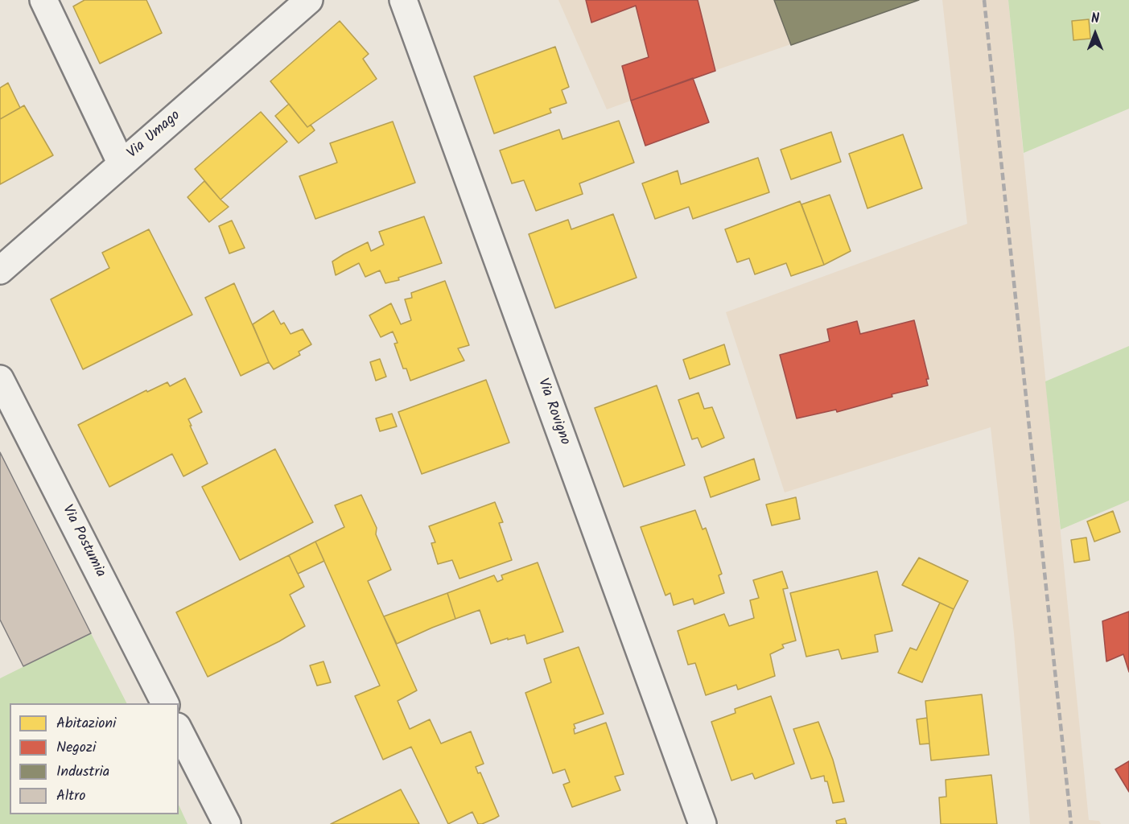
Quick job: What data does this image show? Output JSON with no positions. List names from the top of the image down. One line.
{"streets":{"street":["Via Umago","Via Rovigno","Via Postumia"]},"legend":["Abitazioni","Negozi","Industria","Altro"],"north":"top"}
